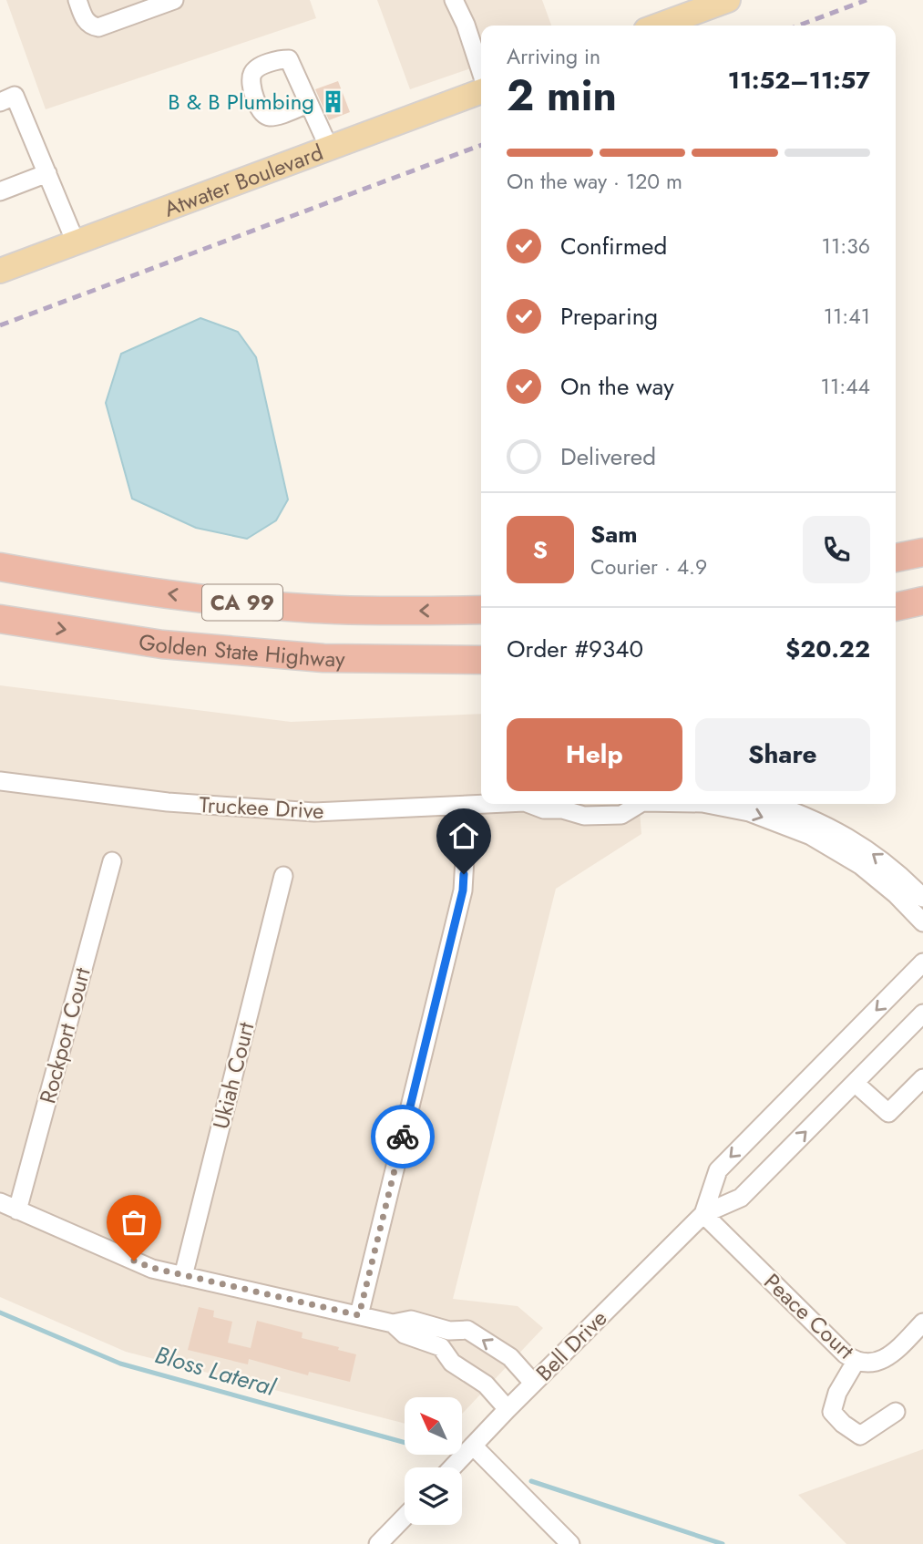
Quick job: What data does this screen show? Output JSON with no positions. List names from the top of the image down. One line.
{"streets":{"highway":["CA 99","Golden State Highway"],"main road":["Atwater Boulevard"],"street":["Truckee Drive","Rockport Court","Ukiah Court","Peace Court","Bell Drive"]},"crossings":[["Peace Court","Bell Drive"]],"water":["Bloss Lateral"],"places":{"building":["B & B Plumbing"]},"north":"top left","page":{"heading":["2 min","Arriving in","11:52–11:57"],"panel":["Sam","Courier · 4.9","Order #9340","$20.22"],"bar":"On the way · 120 m","list":[["Confirmed","11:36"],["Preparing","11:41"],["On the way","11:44"],"Delivered"],"round":"S","buttons":["Help","Share"]}}
